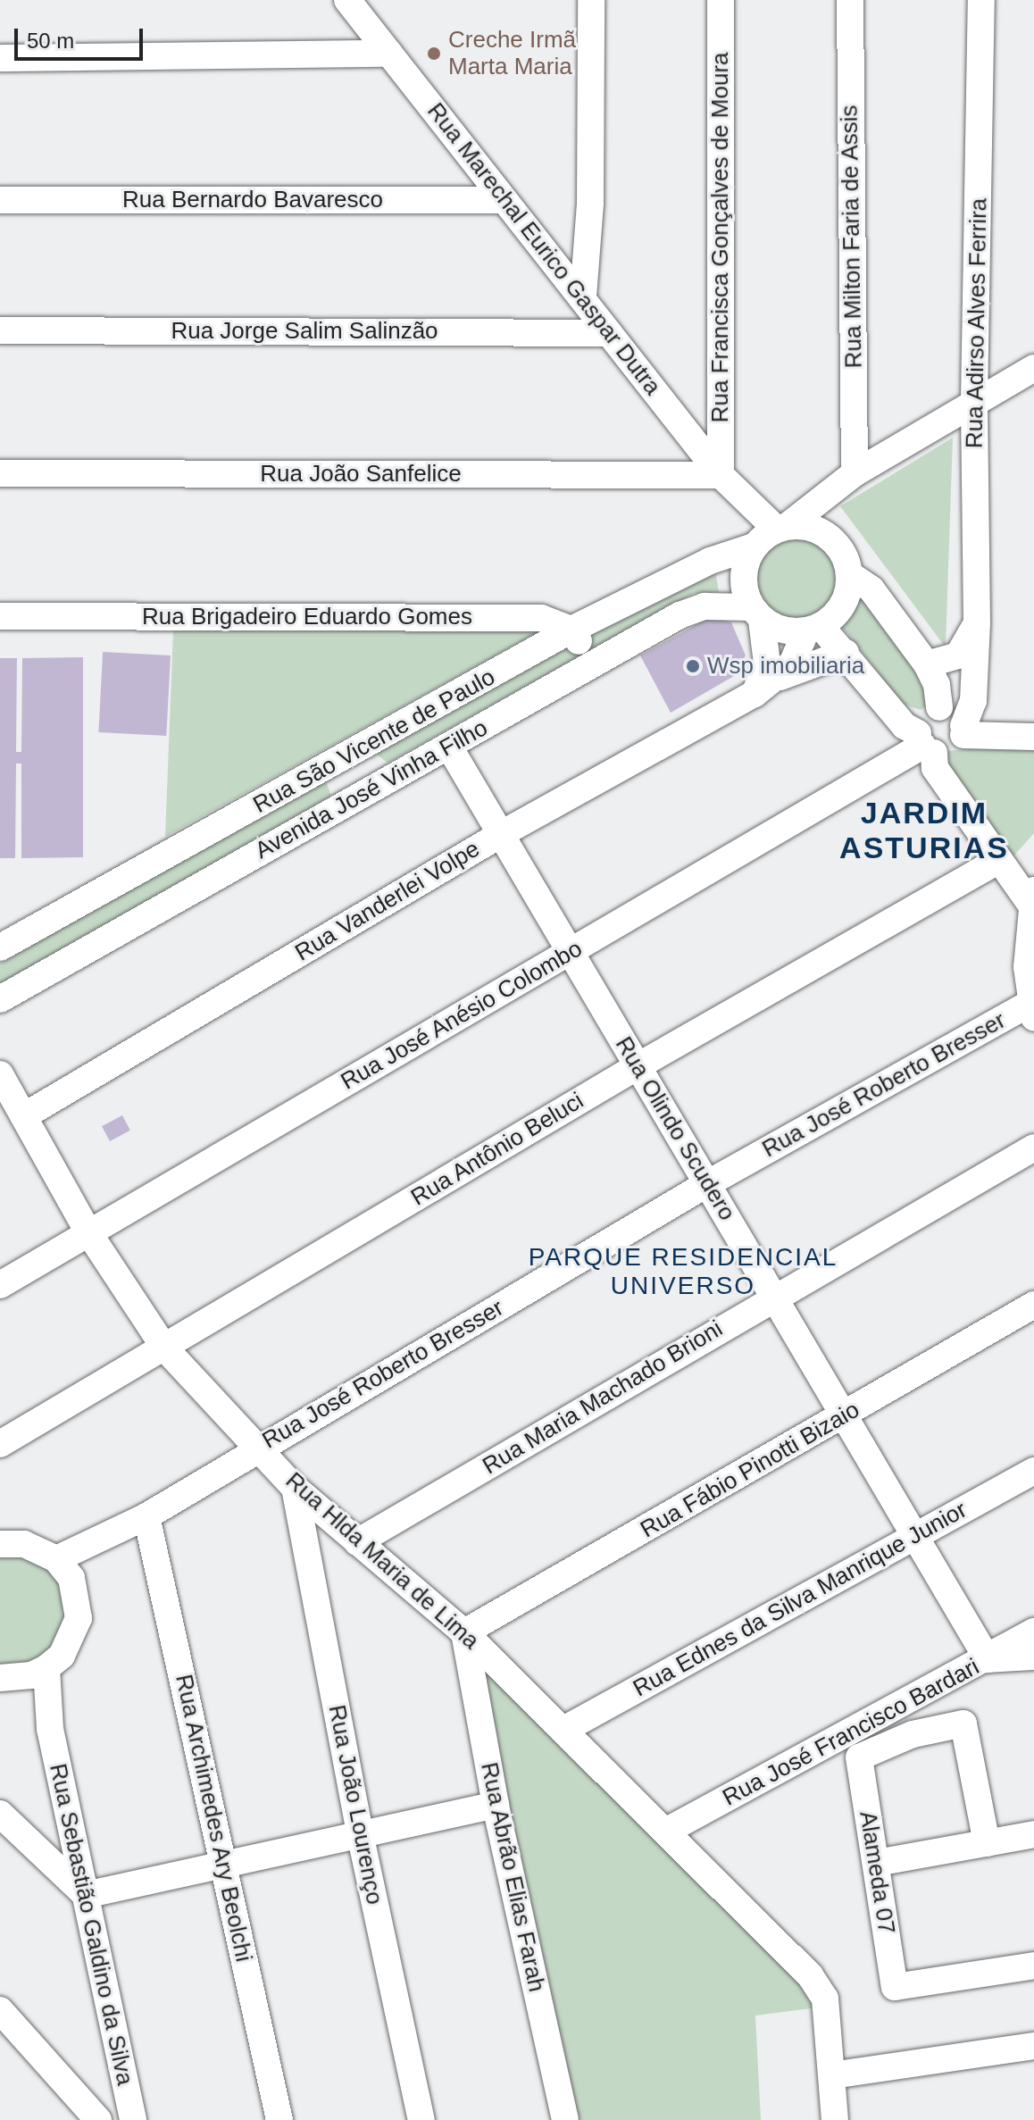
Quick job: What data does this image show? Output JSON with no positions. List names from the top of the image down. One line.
{"streets":{"street":["Rua Bernardo Bavaresco","Rua Milton Faria de Assis","Rua Francisca Gonçalves de Moura","Rua Marechal Eurico Gaspar Dutra","Rua Adirso Alves Ferrira","Rua Jorge Salim Salinzão","Rua João Sanfelice","Rua Brigadeiro Eduardo Gomes","Rua São Vicente de Paulo","Avenida José Vinha Filho","Rua Vanderlei Volpe","Rua José Anésio Colombo","Rua José Roberto Bresser","Rua Olindo Scudero","Rua Antônio Beluci","Rua Maria Machado Brioni","Rua Fábio Pinotti Bizaio","Rua Hlda Maria de Lima","Rua Ednes da Silva Manrique Junior","Rua José Francisco Bardari","Rua João Lourenço","Rua Archimedes Ary Beolchi","Alameda 07","Rua Abrão Elias Farah","Rua Sebastião Galdino da Silva"]},"crossings":[["Rua Bernardo Bavaresco","Rua Marechal Eurico Gaspar Dutra"],["Rua Milton Faria de Assis","Rua Marechal Eurico Gaspar Dutra"],["Rua Milton Faria de Assis","Rua São Vicente de Paulo"],["Rua Milton Faria de Assis","Avenida José Vinha Filho"],["Rua Milton Faria de Assis","Rua Vanderlei Volpe"],["Rua Francisca Gonçalves de Moura","Rua Marechal Eurico Gaspar Dutra"],["Rua Francisca Gonçalves de Moura","Rua João Sanfelice"],["Rua Marechal Eurico Gaspar Dutra","Rua Jorge Salim Salinzão"],["Rua Marechal Eurico Gaspar Dutra","Rua João Sanfelice"],["Rua Marechal Eurico Gaspar Dutra","Rua São Vicente de Paulo"],["Rua Marechal Eurico Gaspar Dutra","Avenida José Vinha Filho"],["Rua Marechal Eurico Gaspar Dutra","Rua Vanderlei Volpe"],["Rua Adirso Alves Ferrira","Rua São Vicente de Paulo"],["Rua Adirso Alves Ferrira","Rua José Anésio Colombo"],["Rua Brigadeiro Eduardo Gomes","Rua São Vicente de Paulo"],["Rua São Vicente de Paulo","Avenida José Vinha Filho"],["Rua São Vicente de Paulo","Rua Vanderlei Volpe"],["Avenida José Vinha Filho","Rua Vanderlei Volpe"],["Avenida José Vinha Filho","Rua Olindo Scudero"],["Rua Vanderlei Volpe","Rua Olindo Scudero"],["Rua Vanderlei Volpe","Rua Hlda Maria de Lima"],["Rua José Anésio Colombo","Rua Olindo Scudero"],["Rua José Anésio Colombo","Rua Hlda Maria de Lima"],["Rua José Roberto Bresser","Rua Olindo Scudero"],["Rua José Roberto Bresser","Rua Hlda Maria de Lima"],["Rua José Roberto Bresser","Rua Archimedes Ary Beolchi"],["Rua Olindo Scudero","Rua Antônio Beluci"],["Rua Olindo Scudero","Rua Maria Machado Brioni"],["Rua Olindo Scudero","Rua Fábio Pinotti Bizaio"],["Rua Olindo Scudero","Rua Ednes da Silva Manrique Junior"],["Rua Olindo Scudero","Rua José Francisco Bardari"],["Rua Antônio Beluci","Rua Hlda Maria de Lima"],["Rua Maria Machado Brioni","Rua Hlda Maria de Lima"],["Rua Fábio Pinotti Bizaio","Rua Hlda Maria de Lima"],["Rua Fábio Pinotti Bizaio","Rua Abrão Elias Farah"],["Rua Hlda Maria de Lima","Rua Ednes da Silva Manrique Junior"],["Rua Hlda Maria de Lima","Rua José Francisco Bardari"],["Rua Hlda Maria de Lima","Rua João Lourenço"],["Rua Hlda Maria de Lima","Rua Abrão Elias Farah"]],"districts":["JARDIM ASTURIAS","PARQUE RESIDENCIAL UNIVERSO"],"places":["Creche Irmã Marta Maria","Wsp imobiliaria"],"scale_bar":"50 m"}
